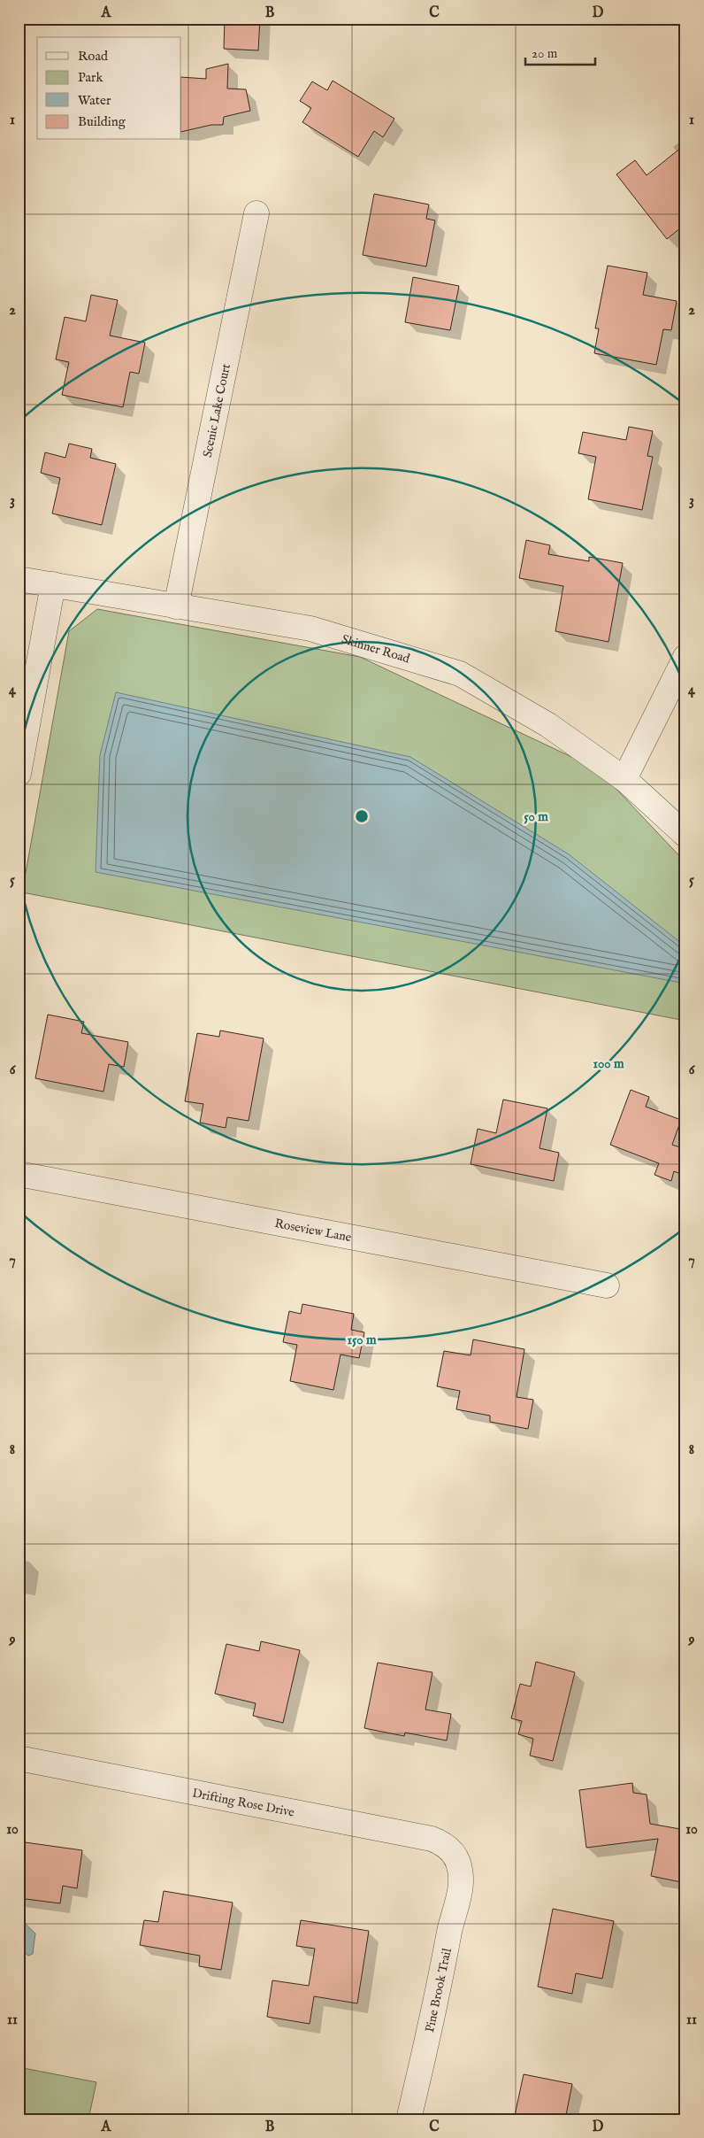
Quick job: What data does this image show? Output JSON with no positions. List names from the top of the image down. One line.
{"streets":{"street":["Scenic Lake Court","Skinner Road","Roseview Lane","Drifting Rose Drive","Pine Brook Trail"]},"crossings":[["Scenic Lake Court","Skinner Road"],["Drifting Rose Drive","Pine Brook Trail"]],"legend":["Road","Park","Water","Building"],"scale_bar":"20 m","grid":{"columns":["A","B","C","D"],"rows":["1","2","3","4","5","6","7","8","9","10","11"]},"rings":["50 m","100 m","150 m"]}
